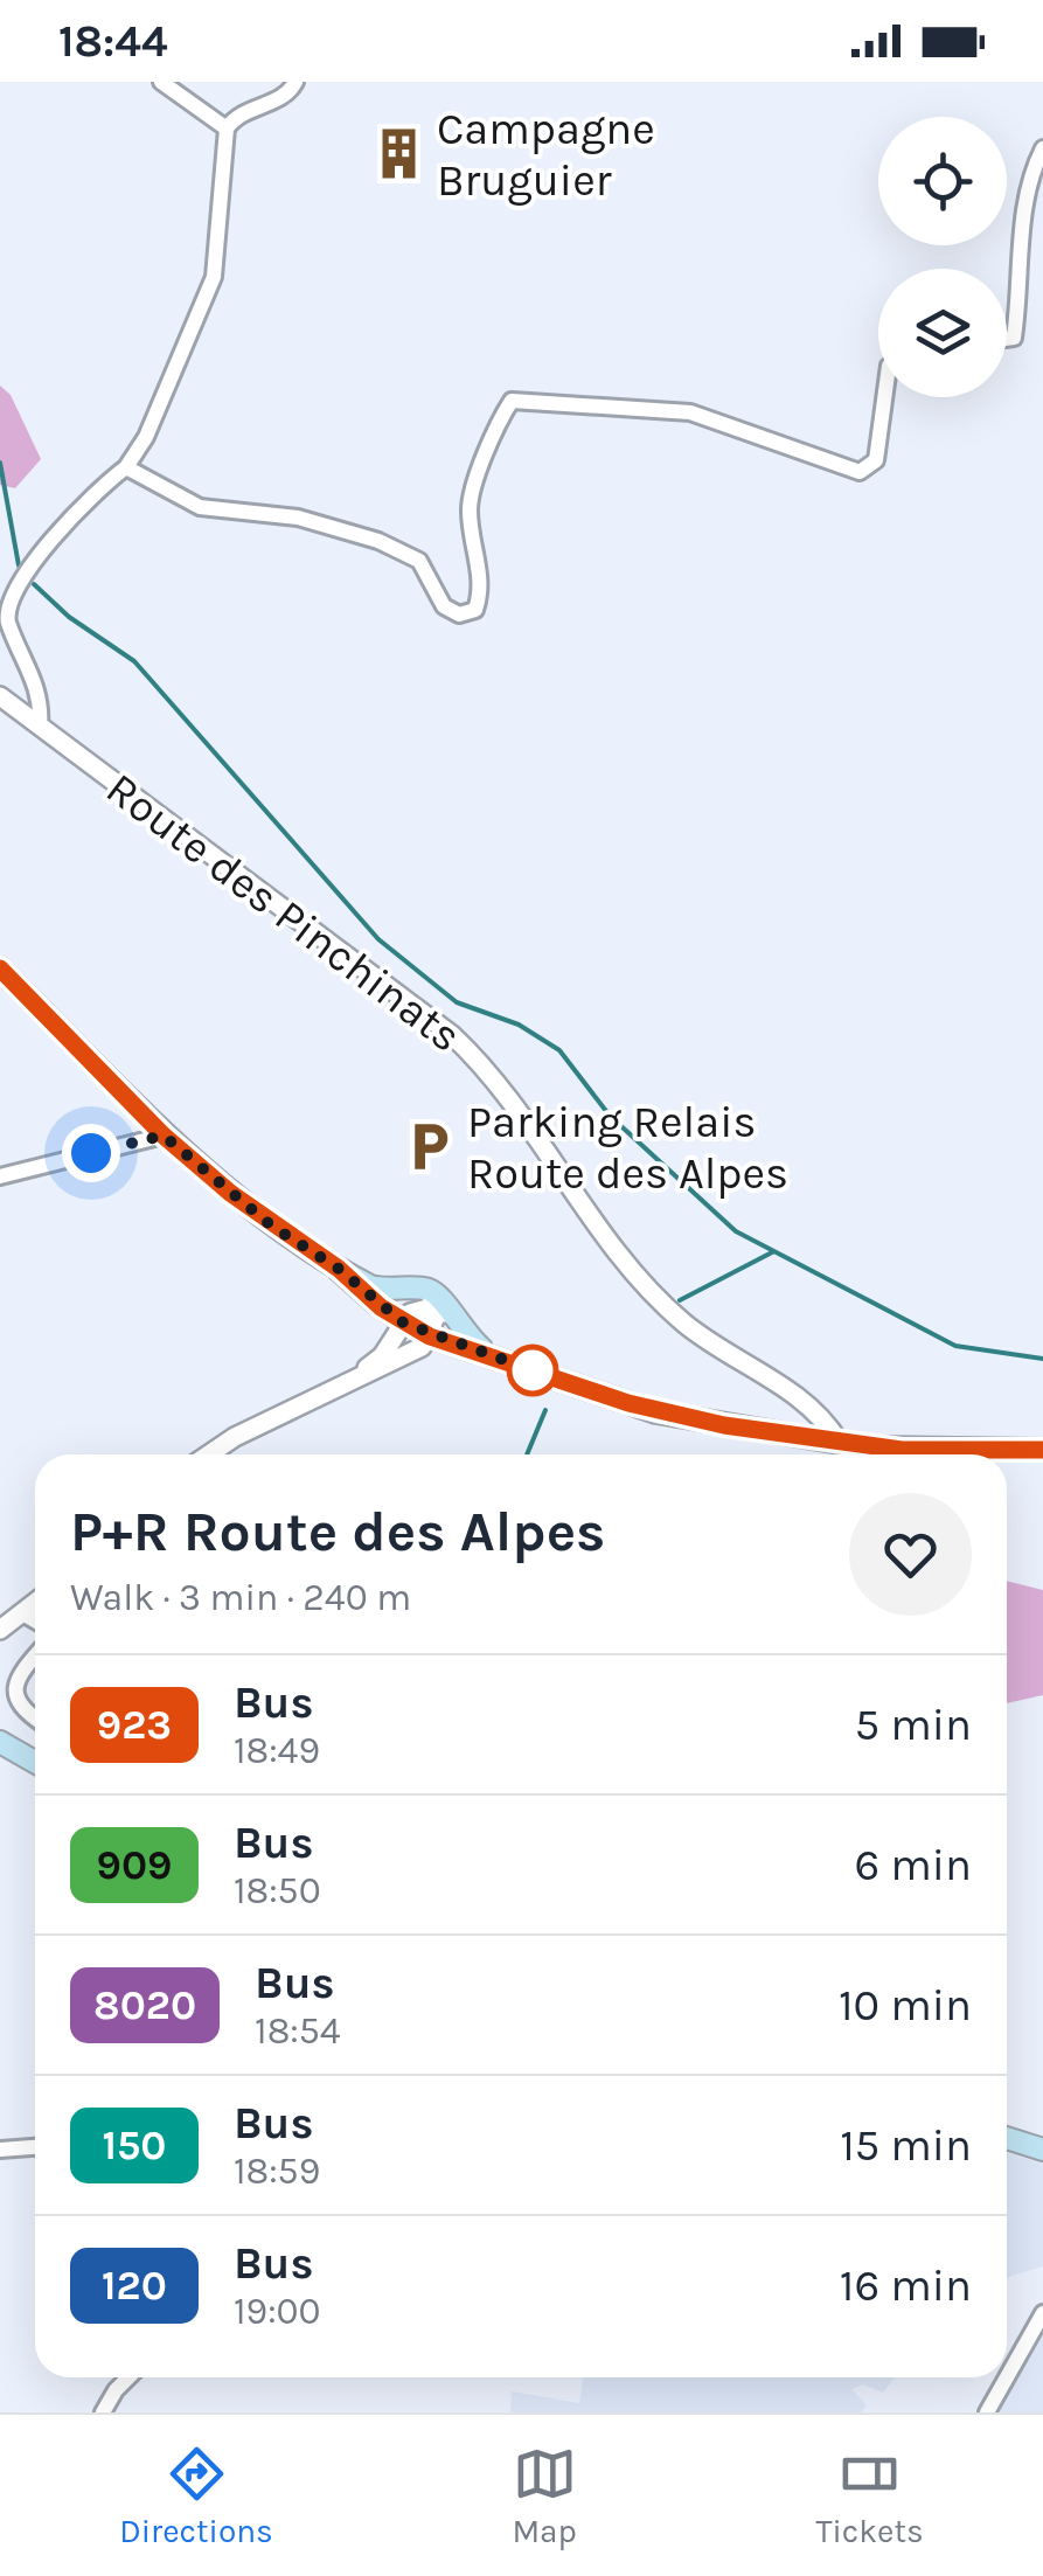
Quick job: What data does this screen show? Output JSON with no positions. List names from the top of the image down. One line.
{"streets":{"street":["Route des Pinchinats"]},"places":{"building":["Campagne Bruguier"],"parking":["Parking Relais Route des Alpes"]},"lines":["bus line 923"],"page":{"status":"18:44","heading":["P+R Route des Alpes","Walk · 3 min · 240 m"],"list":[{"mark":"923","name":"Bus","note":"18:49","value":"5 min"},{"mark":"909","name":"Bus","note":"18:50","value":"6 min"},{"mark":"8020","name":"Bus","note":"18:54","value":"10 min"},{"mark":"150","name":"Bus","note":"18:59","value":"15 min"},{"mark":"120","name":"Bus","note":"19:00","value":"16 min"}],"tabs":["Directions","Map","Tickets"]}}
